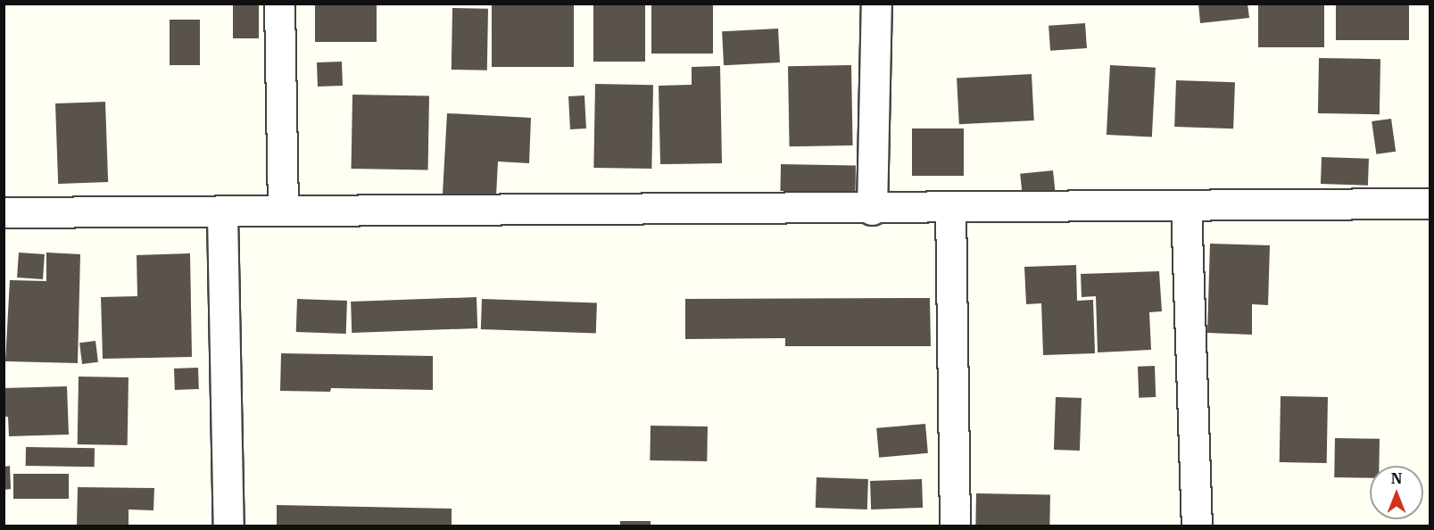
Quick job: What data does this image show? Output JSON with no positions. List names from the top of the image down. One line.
{"north":"top"}
